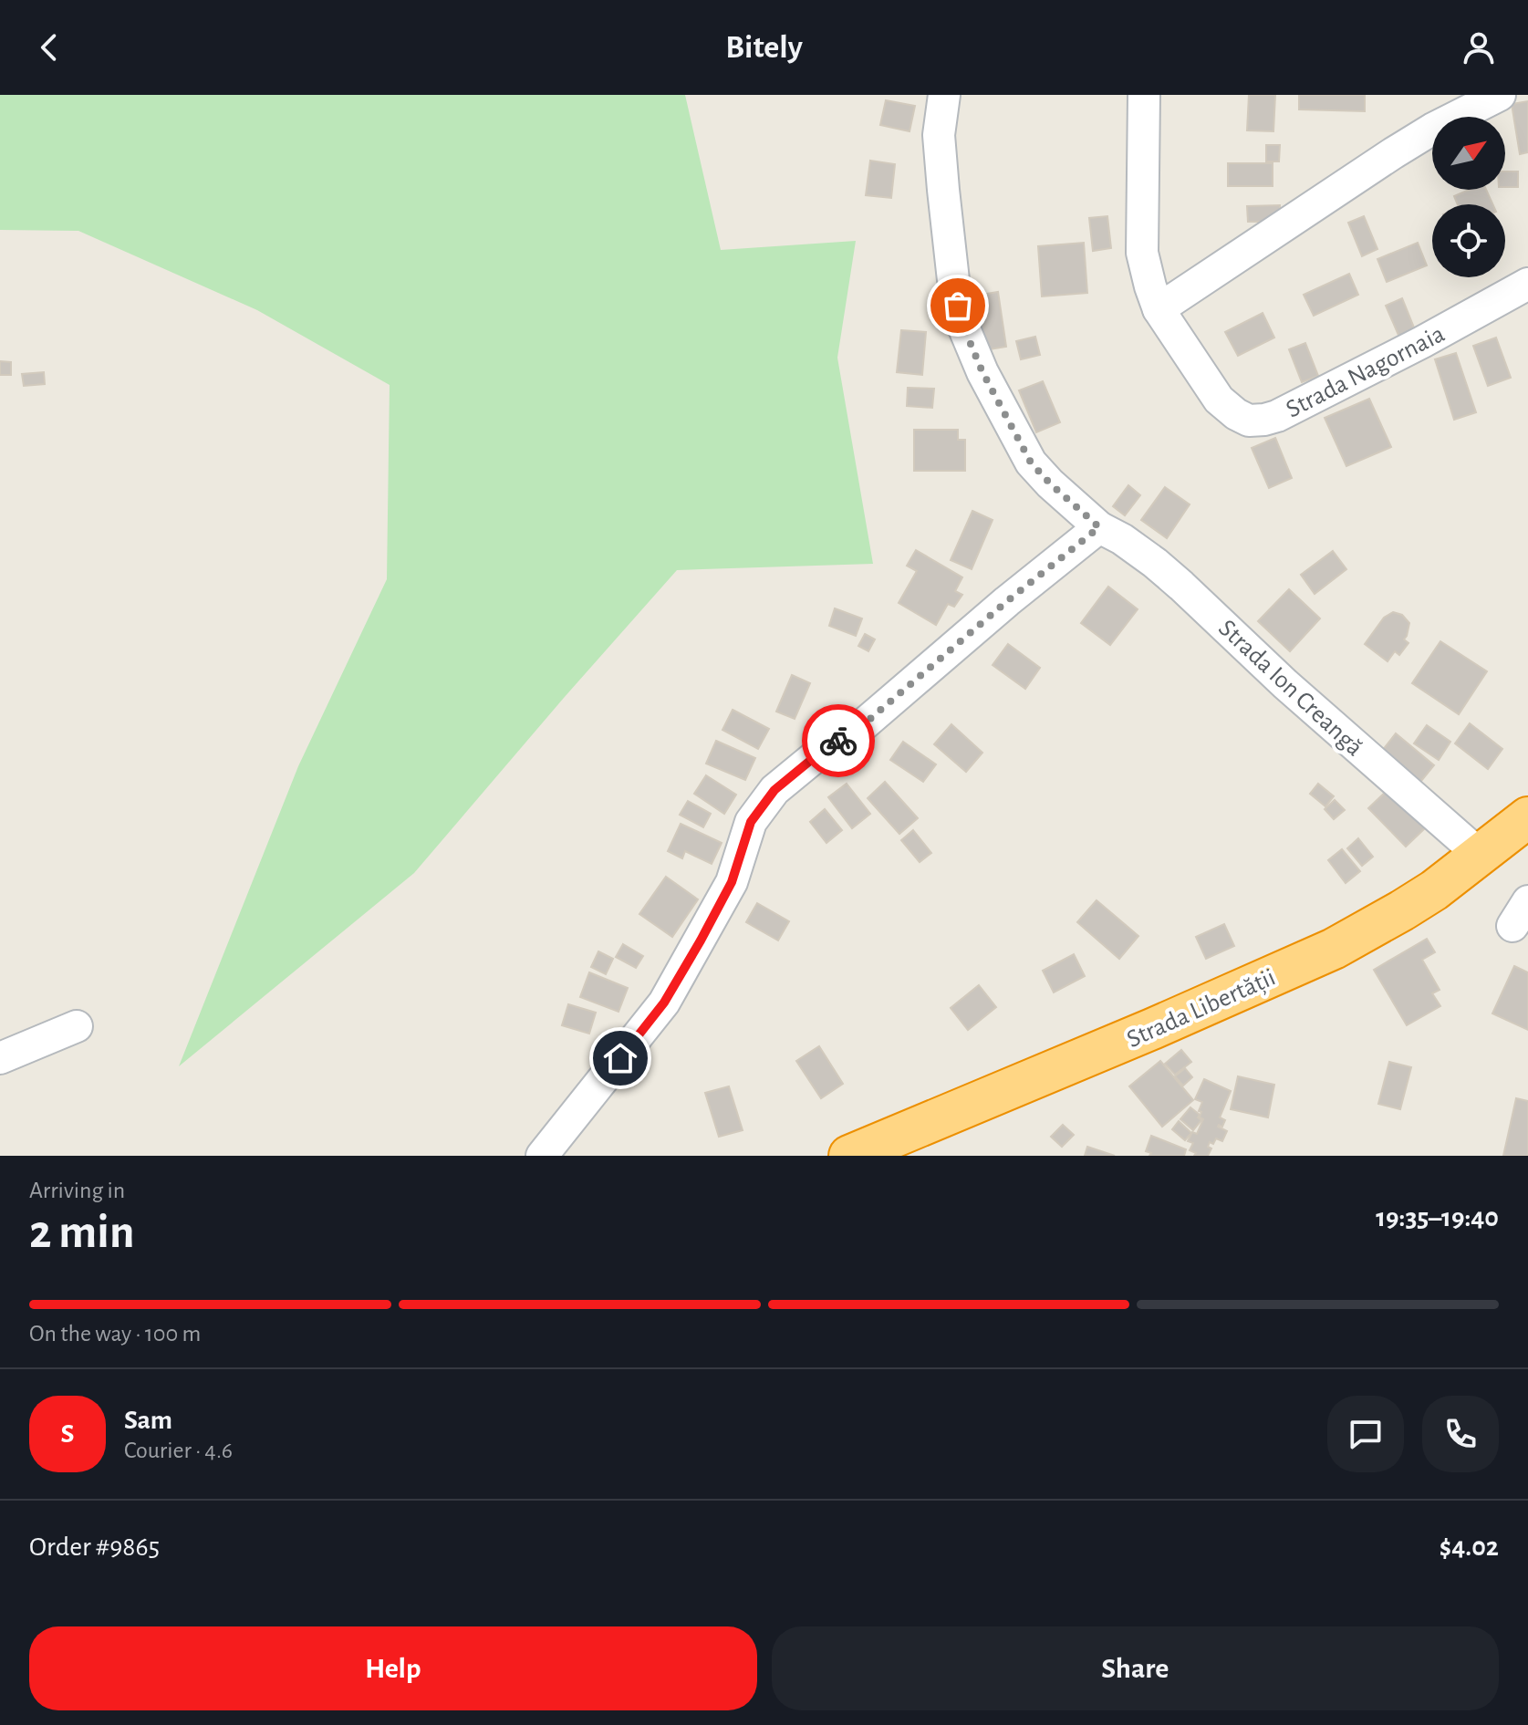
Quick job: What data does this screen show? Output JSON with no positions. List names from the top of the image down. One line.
{"streets":{"highway":["Strada Libertății"],"street":["Strada Nagornaia","Strada Ion Creangă"]},"crossings":[["Strada Ion Creangă","Strada Libertății"]],"north":"top right","page":{"header":"Bitely","heading":["2 min","Arriving in","19:35–19:40"],"panel":["Sam","Courier · 4.6","Order #9865","$4.02"],"bar":"On the way · 100 m","round":"S","buttons":["Help","Share"]}}
